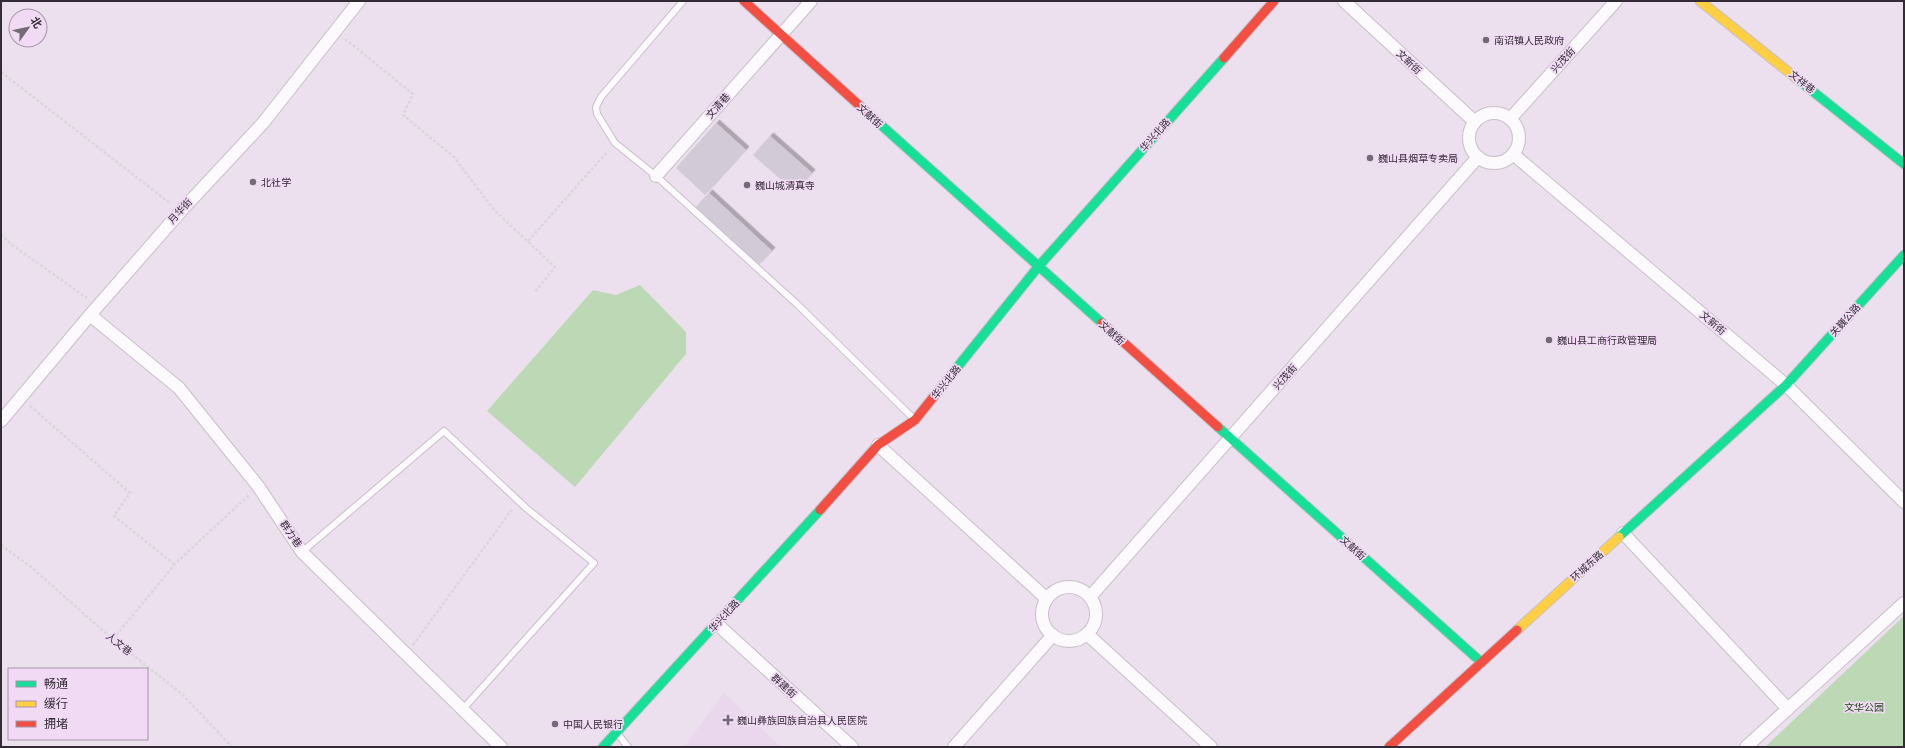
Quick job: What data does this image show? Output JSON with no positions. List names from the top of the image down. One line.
{"streets":{"main road":["文祥巷","文献街","华兴北路","关巍公路","环城东路"],"street":["兴茂街","文新街","文清巷","月华街","群力巷","群建街"],"path":["人文巷"]},"crossings":[["兴茂街","文新街"],["兴茂街","文献街"],["文新街","关巍公路"],["文新街","环城东路"],["文清巷","文献街"],["文献街","华兴北路"],["文献街","环城东路"],["华兴北路","群建街"],["月华街","群力巷"],["关巍公路","环城东路"]],"parks":["文华公园"],"places":{"other":["南诏镇人民政府","巍山县烟草专卖局","北社学","巍山城清真寺","巍山县工商行政管理局","中国人民银行"],"health":["巍山彝族回族自治县人民医院"]},"legend":["畅通","缓行","拥堵"],"north":"top right"}
